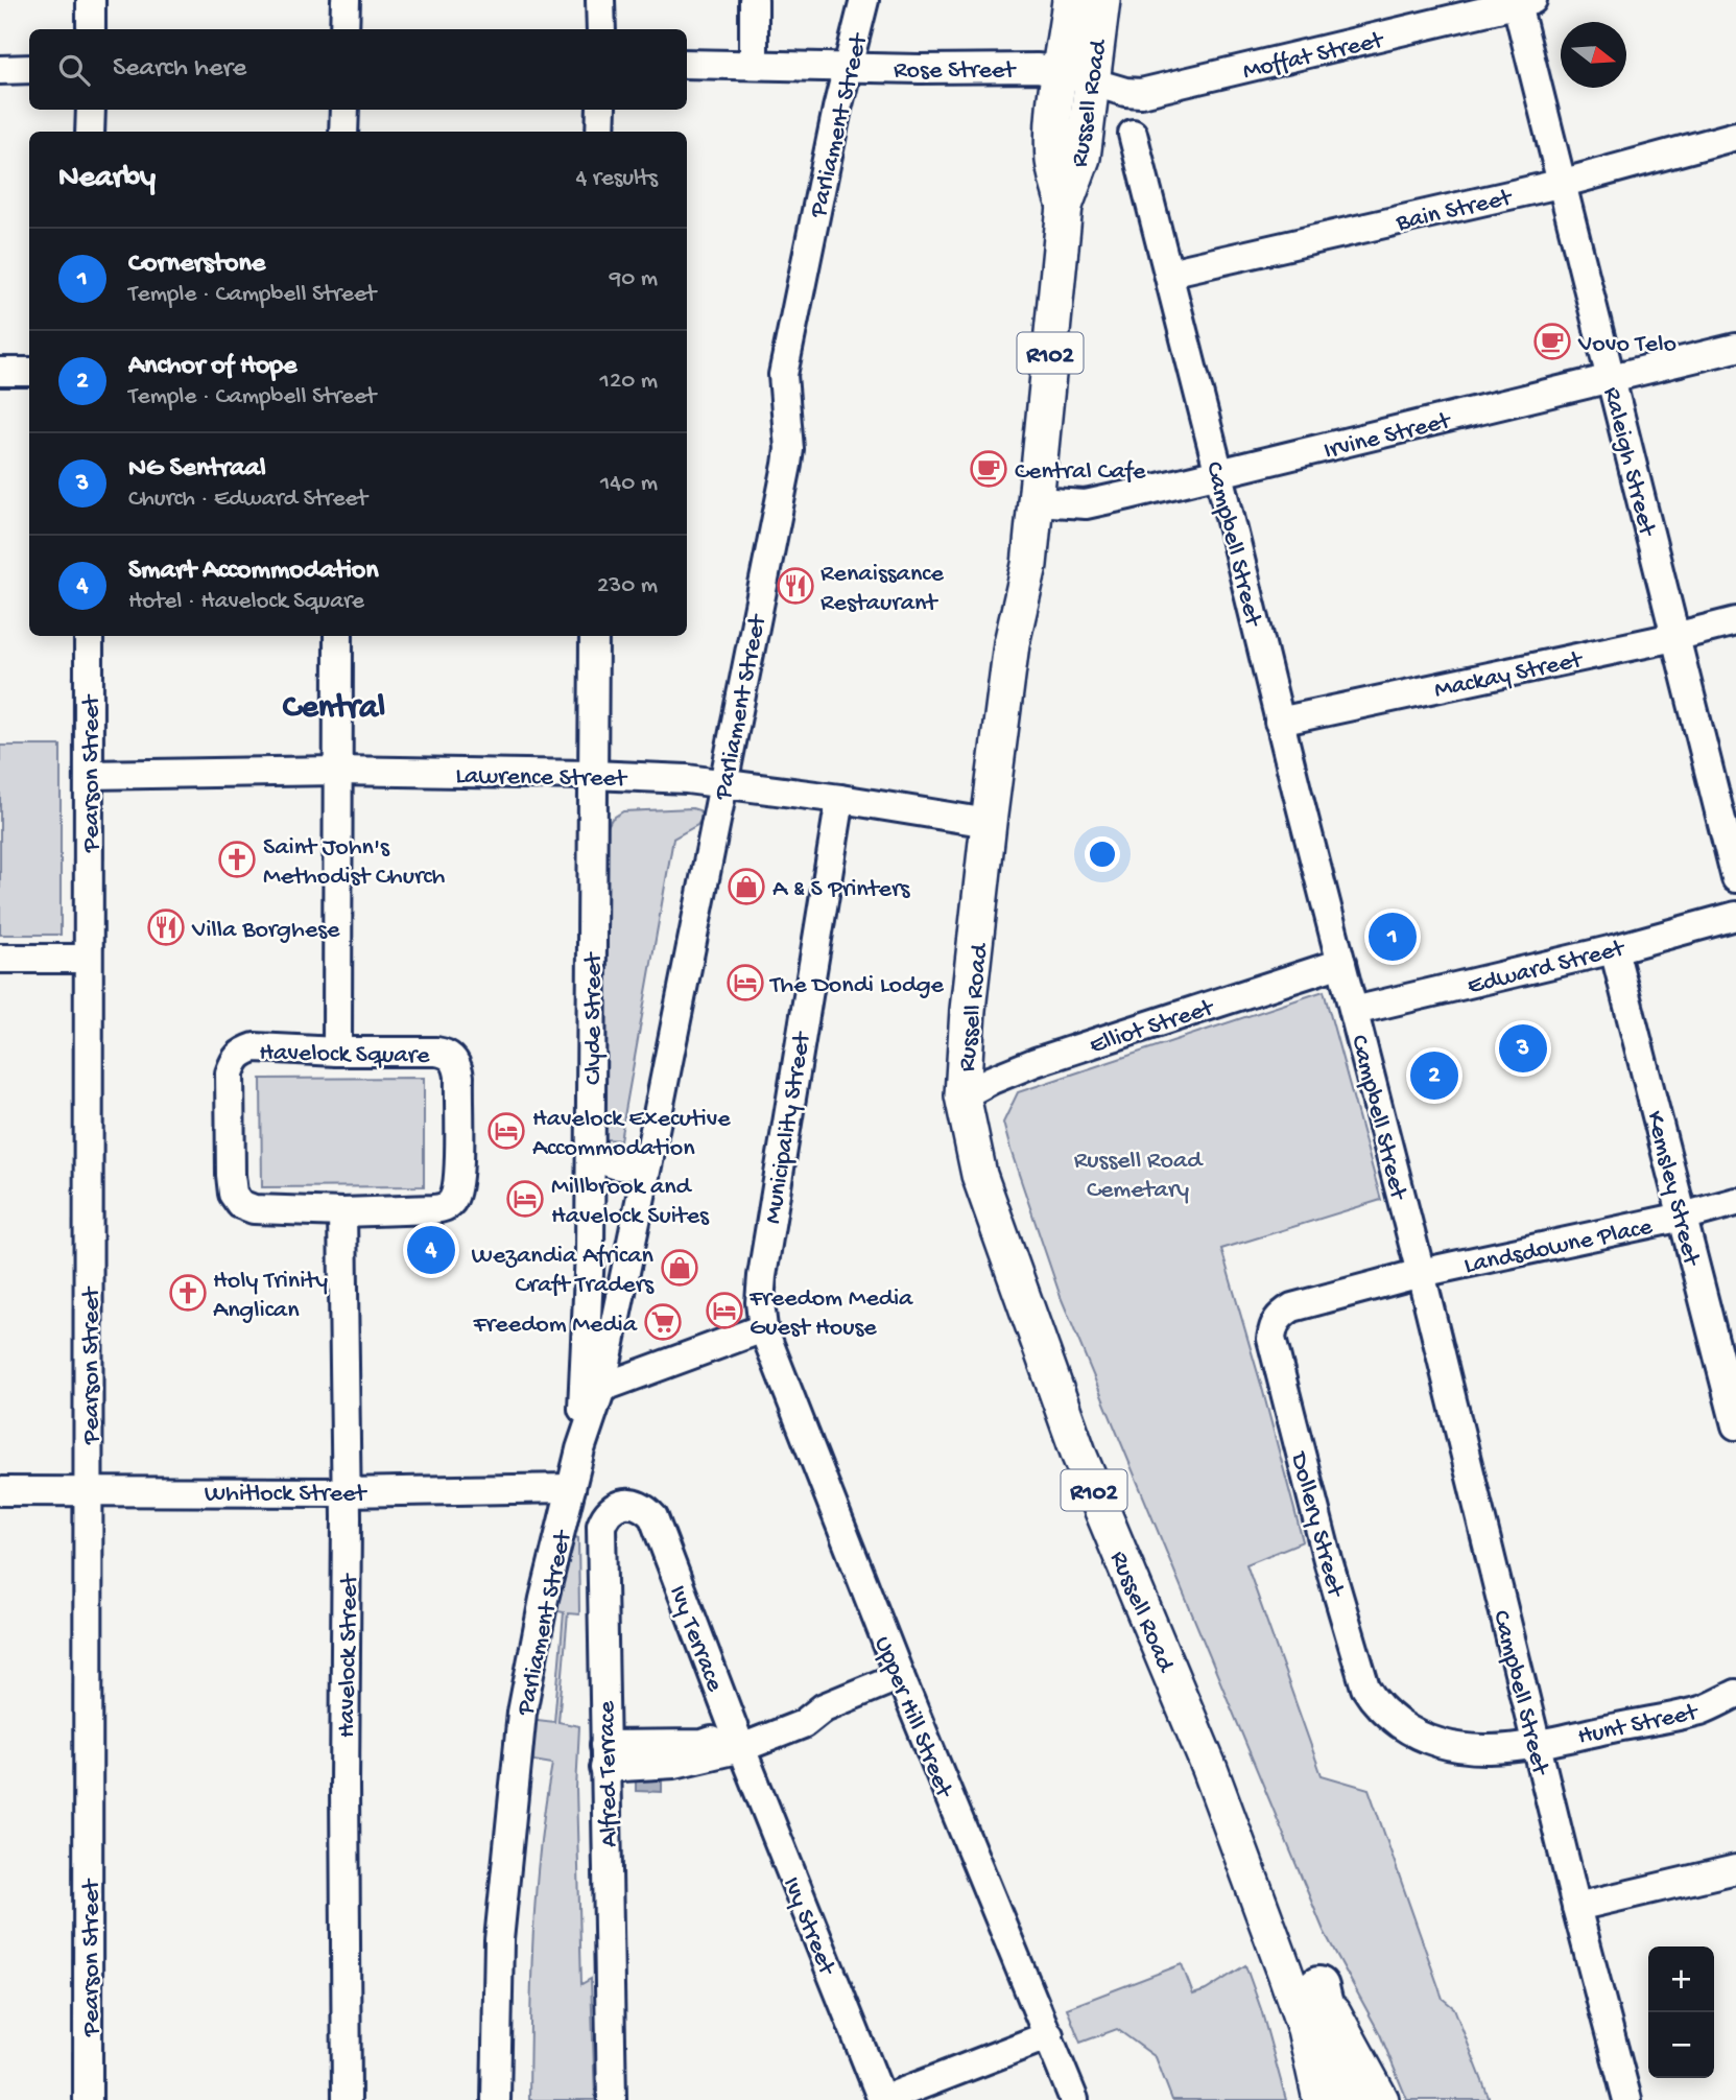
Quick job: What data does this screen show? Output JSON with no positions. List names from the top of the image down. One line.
{"streets":{"main road":["Russell Road","R102"],"street":["Moffat Street","Rose Street","Parliament Street","Bain Street","Irvine Street","Raleigh Street","Campbell Street","Mackay Street","Pearson Street","Lawrence Street","Edward Street","Clyde Street","Elliot Street","Havelock Square","Municipality Street","Kemsley Street","Landsdowne Place","Whitlock Street","Dollery Street","Ivy Terrace","Havelock Street","Upper Hill Street","Hunt Street","Alfred Terrace","Ivy Street"]},"crossings":[["Moffat Street","Rose Street"],["Moffat Street","Russell Road"],["Moffat Street","Raleigh Street"],["Rose Street","Russell Road"],["Rose Street","Parliament Street"],["Russell Road","Irvine Street"],["Russell Road","Lawrence Street"],["Russell Road","Elliot Street"],["Parliament Street","Lawrence Street"],["Parliament Street","Clyde Street"],["Parliament Street","Whitlock Street"],["Bain Street","Raleigh Street"],["Bain Street","Campbell Street"],["Irvine Street","Raleigh Street"],["Irvine Street","Campbell Street"],["Raleigh Street","Mackay Street"],["Campbell Street","Mackay Street"],["Campbell Street","Edward Street"],["Campbell Street","Elliot Street"],["Campbell Street","Landsdowne Place"],["Campbell Street","Dollery Street"],["Campbell Street","Hunt Street"],["Pearson Street","Lawrence Street"],["Pearson Street","Whitlock Street"],["Lawrence Street","Clyde Street"],["Lawrence Street","Municipality Street"],["Edward Street","Kemsley Street"],["Havelock Square","Havelock Street"],["Municipality Street","Upper Hill Street"],["Kemsley Street","Landsdowne Place"],["Landsdowne Place","Dollery Street"],["Whitlock Street","Havelock Street"],["Dollery Street","Hunt Street"],["Ivy Terrace","Alfred Terrace"],["Ivy Terrace","Ivy Street"]],"districts":["Central"],"parks":["Russell Road Cemetary"],"places":{"cafe":["Vovo Telo","Central Cafe"],"restaurant":["Renaissance Restaurant","Villa Borghese"],"church":["Saint John's Methodist Church","Holy Trinity Anglican"],"shop":["A & S Printers","Wezandia African Craft Traders"],"hotel":["The Dondi Lodge","Havelock Executive Accommodation","Millbrook and Havelock Suites","Freedom Media Guest House"],"supermarket":["Freedom Media"]},"north":"right","page":{"search":"Search here","heading":["Nearby","4 results"],"list":[{"mark":"1","name":"Cornerstone","note":"Temple · Campbell Street","value":"90 m"},{"mark":"2","name":"Anchor of Hope","note":"Temple · Campbell Street","value":"120 m"},{"mark":"3","name":"NG Sentraal","note":"Church · Edward Street","value":"140 m"},{"mark":"4","name":"Smart Accommodation","note":"Hotel · Havelock Square","value":"230 m"}],"pins":["1","3","2","4"],"map_buttons":["+","−"]}}
